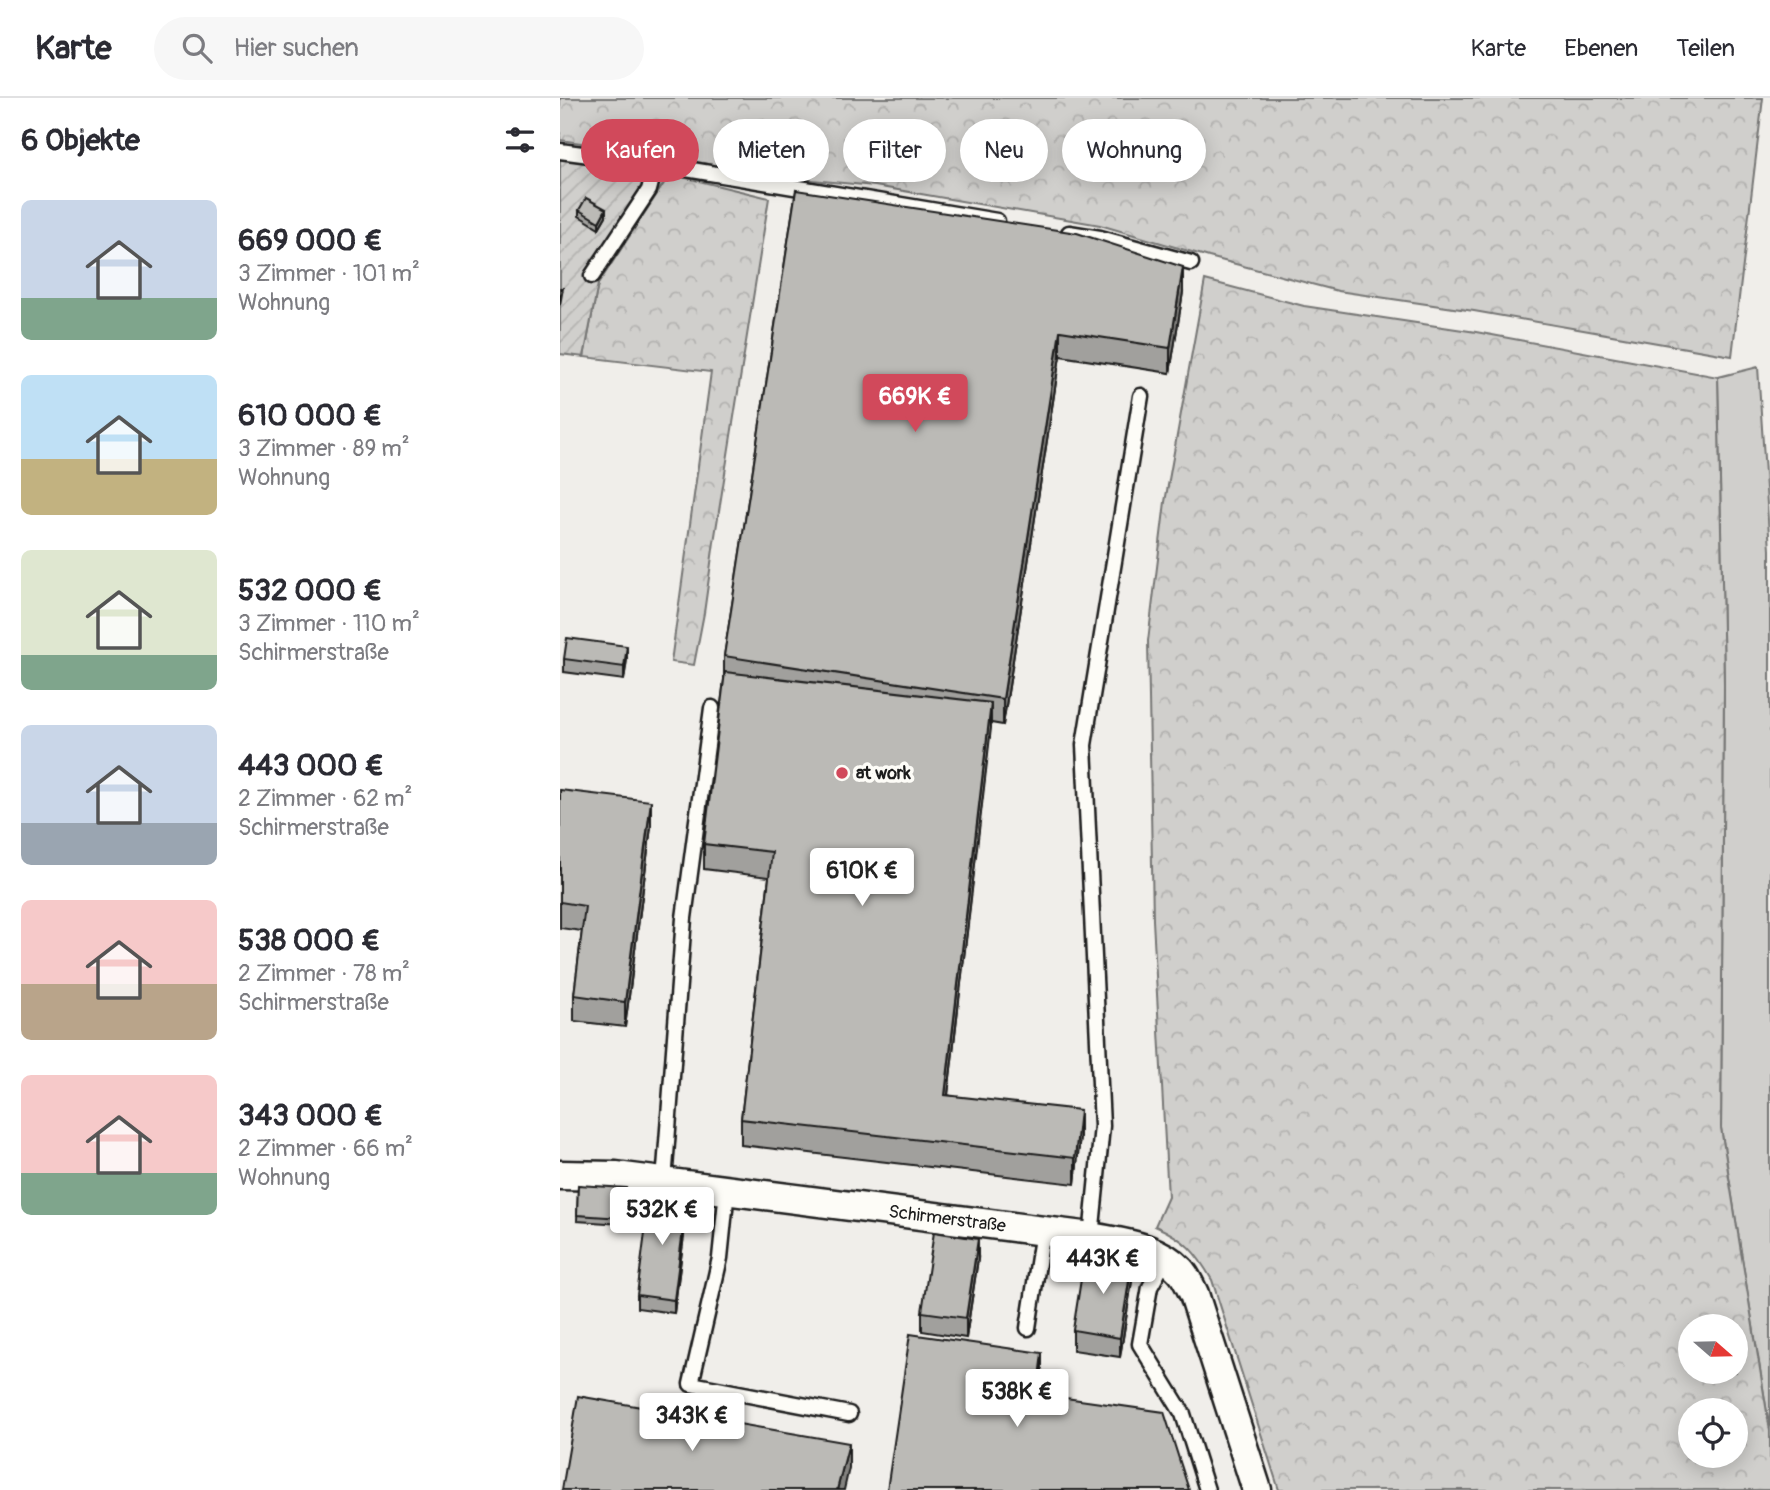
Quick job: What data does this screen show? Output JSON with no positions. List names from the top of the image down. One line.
{"streets":{"street":["Schirmerstraße"]},"places":["at work"],"north":"right","page":{"header":"Karte","search":"Hier suchen","nav":["Karte","Ebenen","Teilen"],"heading":"6 Objekte","chip":["Kaufen","Mieten","Filter","Neu","Wohnung"],"list":[{"name":"669 000 €","note":"3 Zimmer · 101 m² · Wohnung"},{"name":"610 000 €","note":"3 Zimmer · 89 m² · Wohnung"},{"name":"532 000 €","note":"3 Zimmer · 110 m² · Schirmerstraße"},{"name":"443 000 €","note":"2 Zimmer · 62 m² · Schirmerstraße"},{"name":"538 000 €","note":"2 Zimmer · 78 m² · Schirmerstraße"},{"name":"343 000 €","note":"2 Zimmer · 66 m² · Wohnung"}],"price":["669K €","610K €","532K €","443K €","538K €","343K €"]}}
